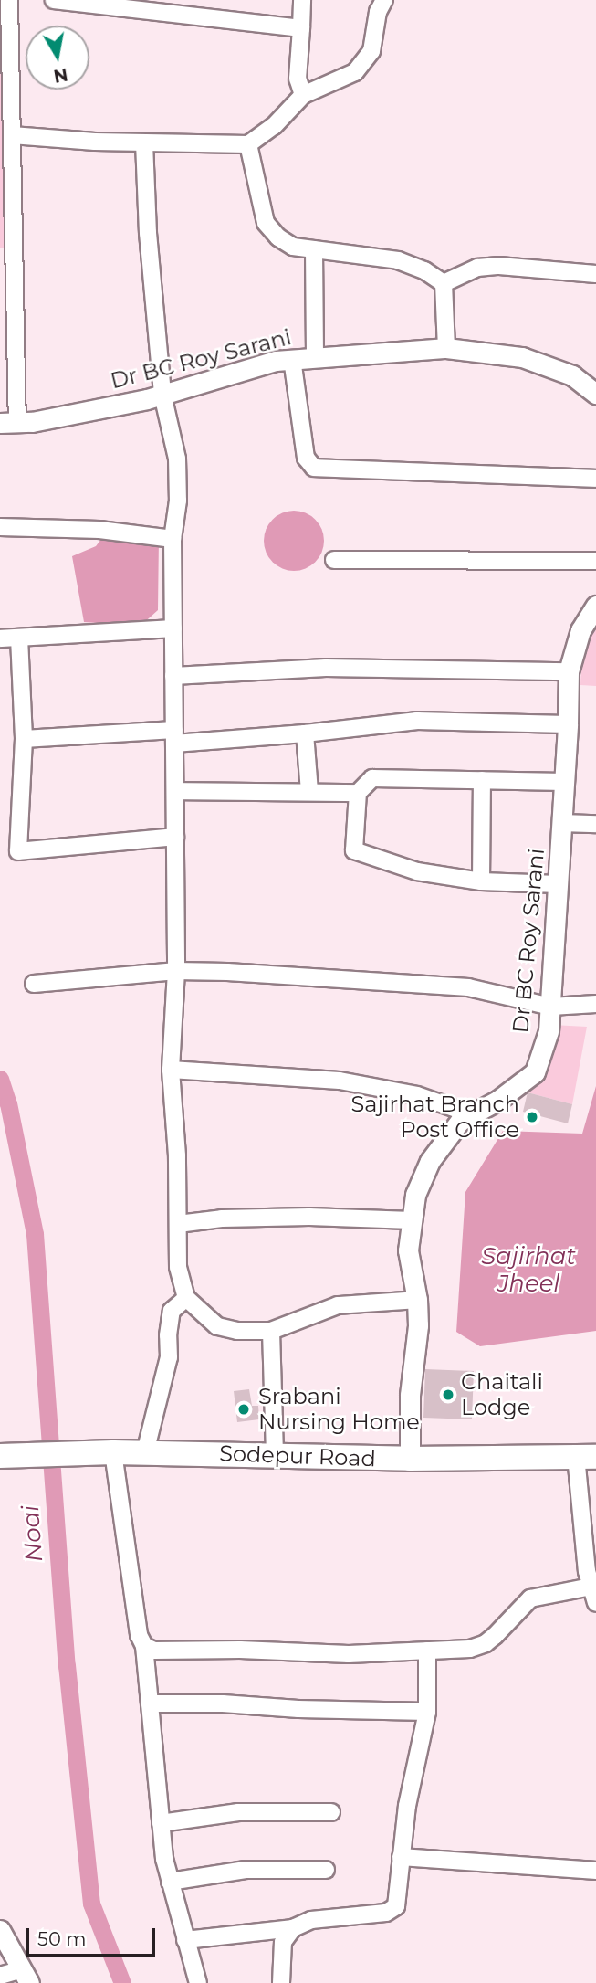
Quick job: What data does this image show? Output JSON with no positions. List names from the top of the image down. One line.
{"streets":{"main road":["Sodepur Road"],"street":["Dr BC Roy Sarani"]},"crossings":[["Dr BC Roy Sarani","Sodepur Road"]],"water":["Sajirhat Jheel","Noai"],"places":["Sajirhat Branch Post Office","Chaitali Lodge","Srabani Nursing Home"],"scale_bar":"50 m","north":"bottom"}
